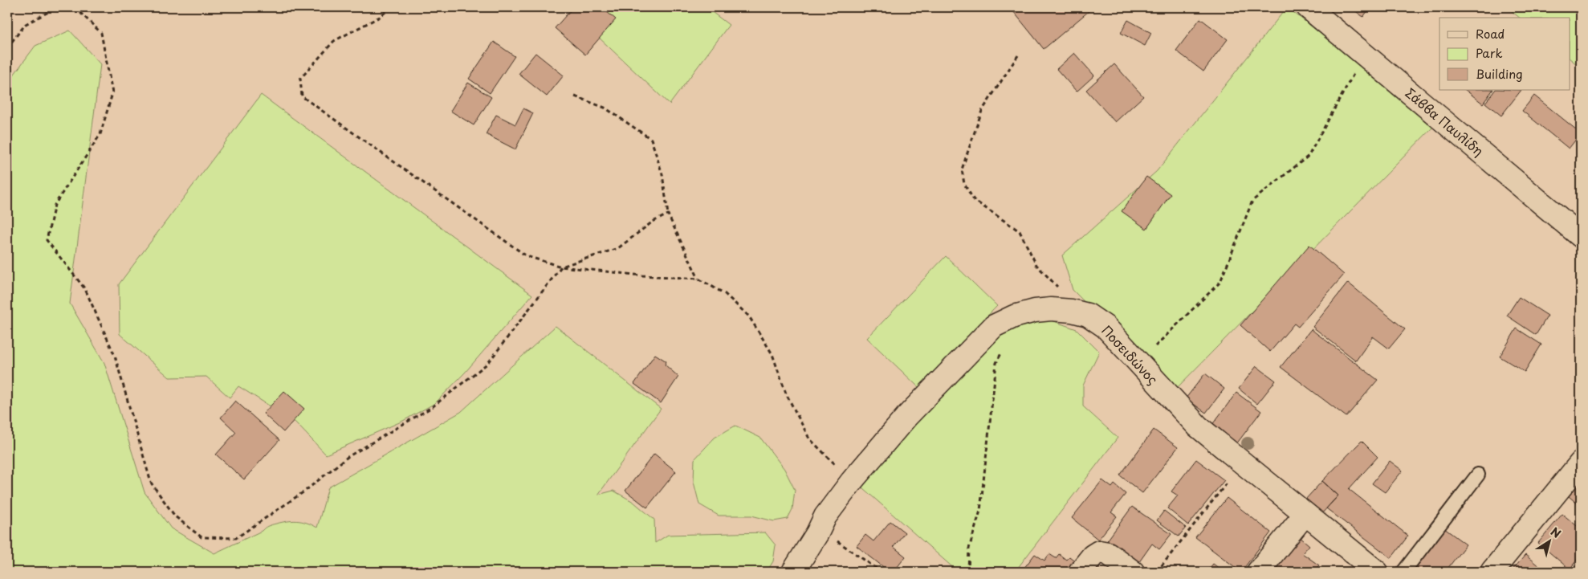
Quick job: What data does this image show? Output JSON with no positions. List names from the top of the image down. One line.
{"streets":{"street":["Σάββα Παυλίδη","Ποσειδώνος"]},"legend":["Road","Park","Building"],"north":"top right"}
